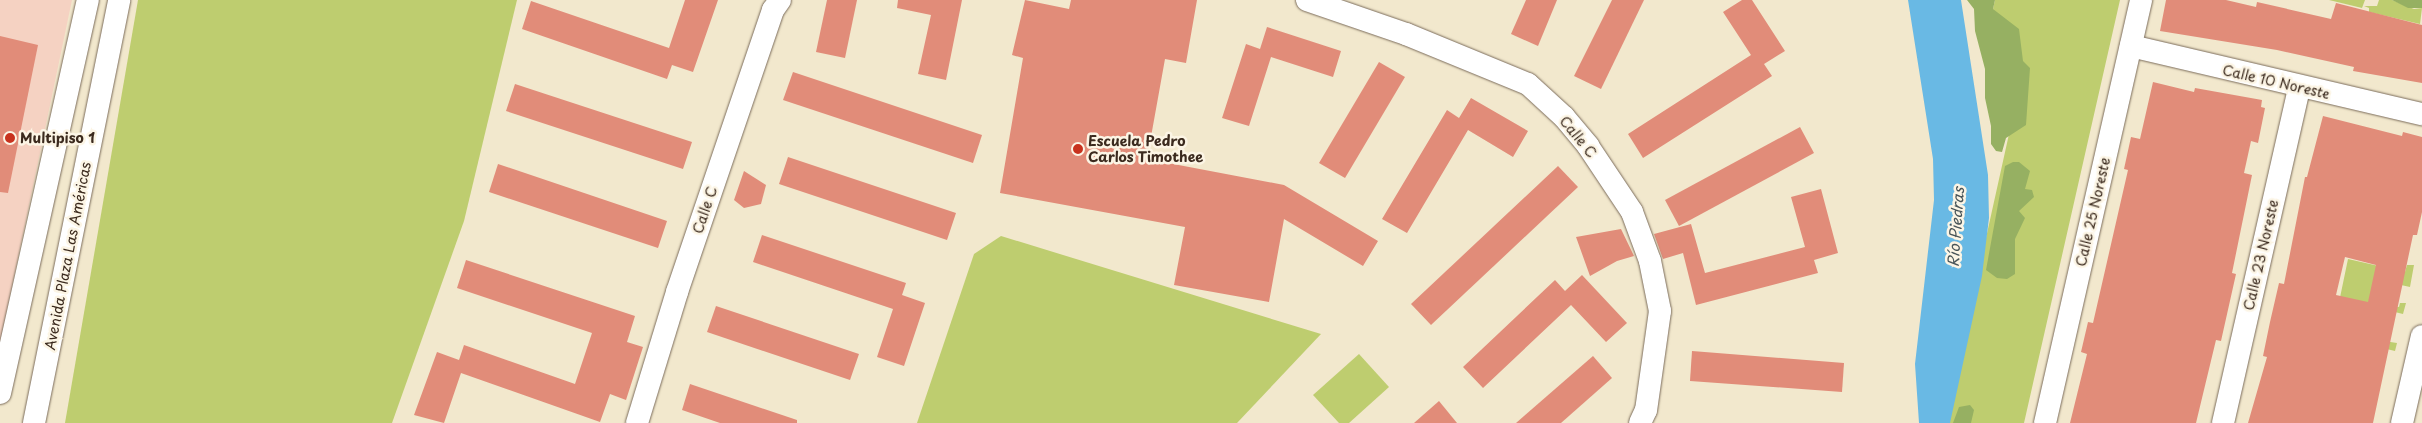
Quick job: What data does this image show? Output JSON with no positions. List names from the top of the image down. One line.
{"streets":{"street":["Calle 10 Noreste","Calle C","Calle 25 Noreste","Calle 23 Noreste","Avenida Plaza Las Américas"]},"crossings":[["Calle 10 Noreste","Calle 25 Noreste"],["Calle 10 Noreste","Calle 23 Noreste"]],"water":["Río Piedras"],"places":["Multipiso 1","Escuela Pedro Carlos Timothee"]}
